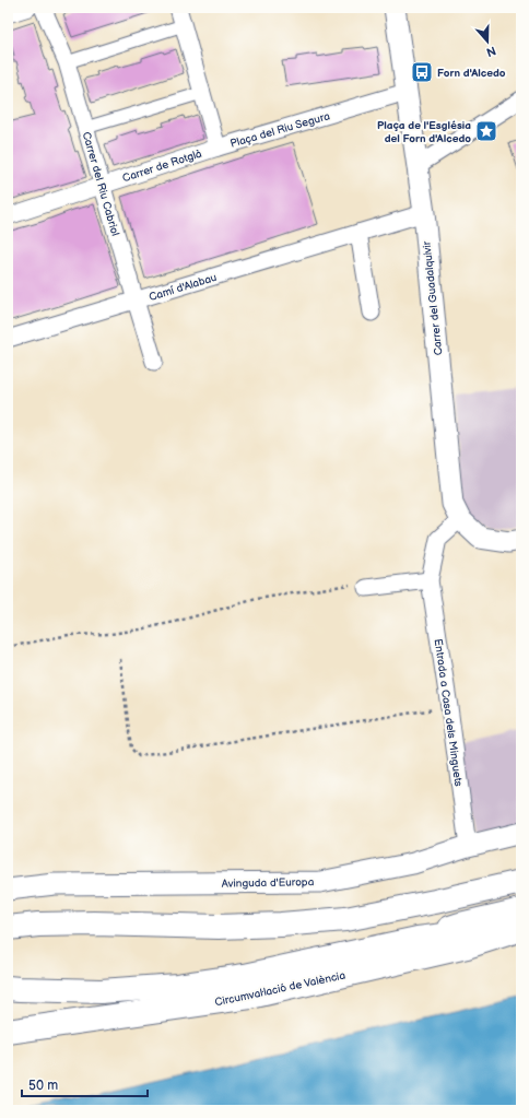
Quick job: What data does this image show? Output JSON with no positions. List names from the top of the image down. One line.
{"streets":{"highway":["Circumval·lació de València"],"street":["Plaça del Riu Segura","Carrer de Rotglà","Carrer del Riu Cabriol","Camí d'Alabau","Carrer del Guadalquivir","Entrada a Casa dels Minguets","Avinguda d'Europa"]},"crossings":[["Plaça del Riu Segura","Carrer de Rotglà"],["Plaça del Riu Segura","Carrer del Guadalquivir"],["Carrer de Rotglà","Carrer del Riu Cabriol"],["Carrer del Riu Cabriol","Camí d'Alabau"],["Camí d'Alabau","Carrer del Guadalquivir"],["Carrer del Guadalquivir","Entrada a Casa dels Minguets"],["Entrada a Casa dels Minguets","Avinguda d'Europa"]],"places":{"bus stop":["Forn d'Alcedo"],"place":["Plaça de l'Església del Forn d'Alcedo"]},"scale_bar":"50 m","north":"bottom"}
